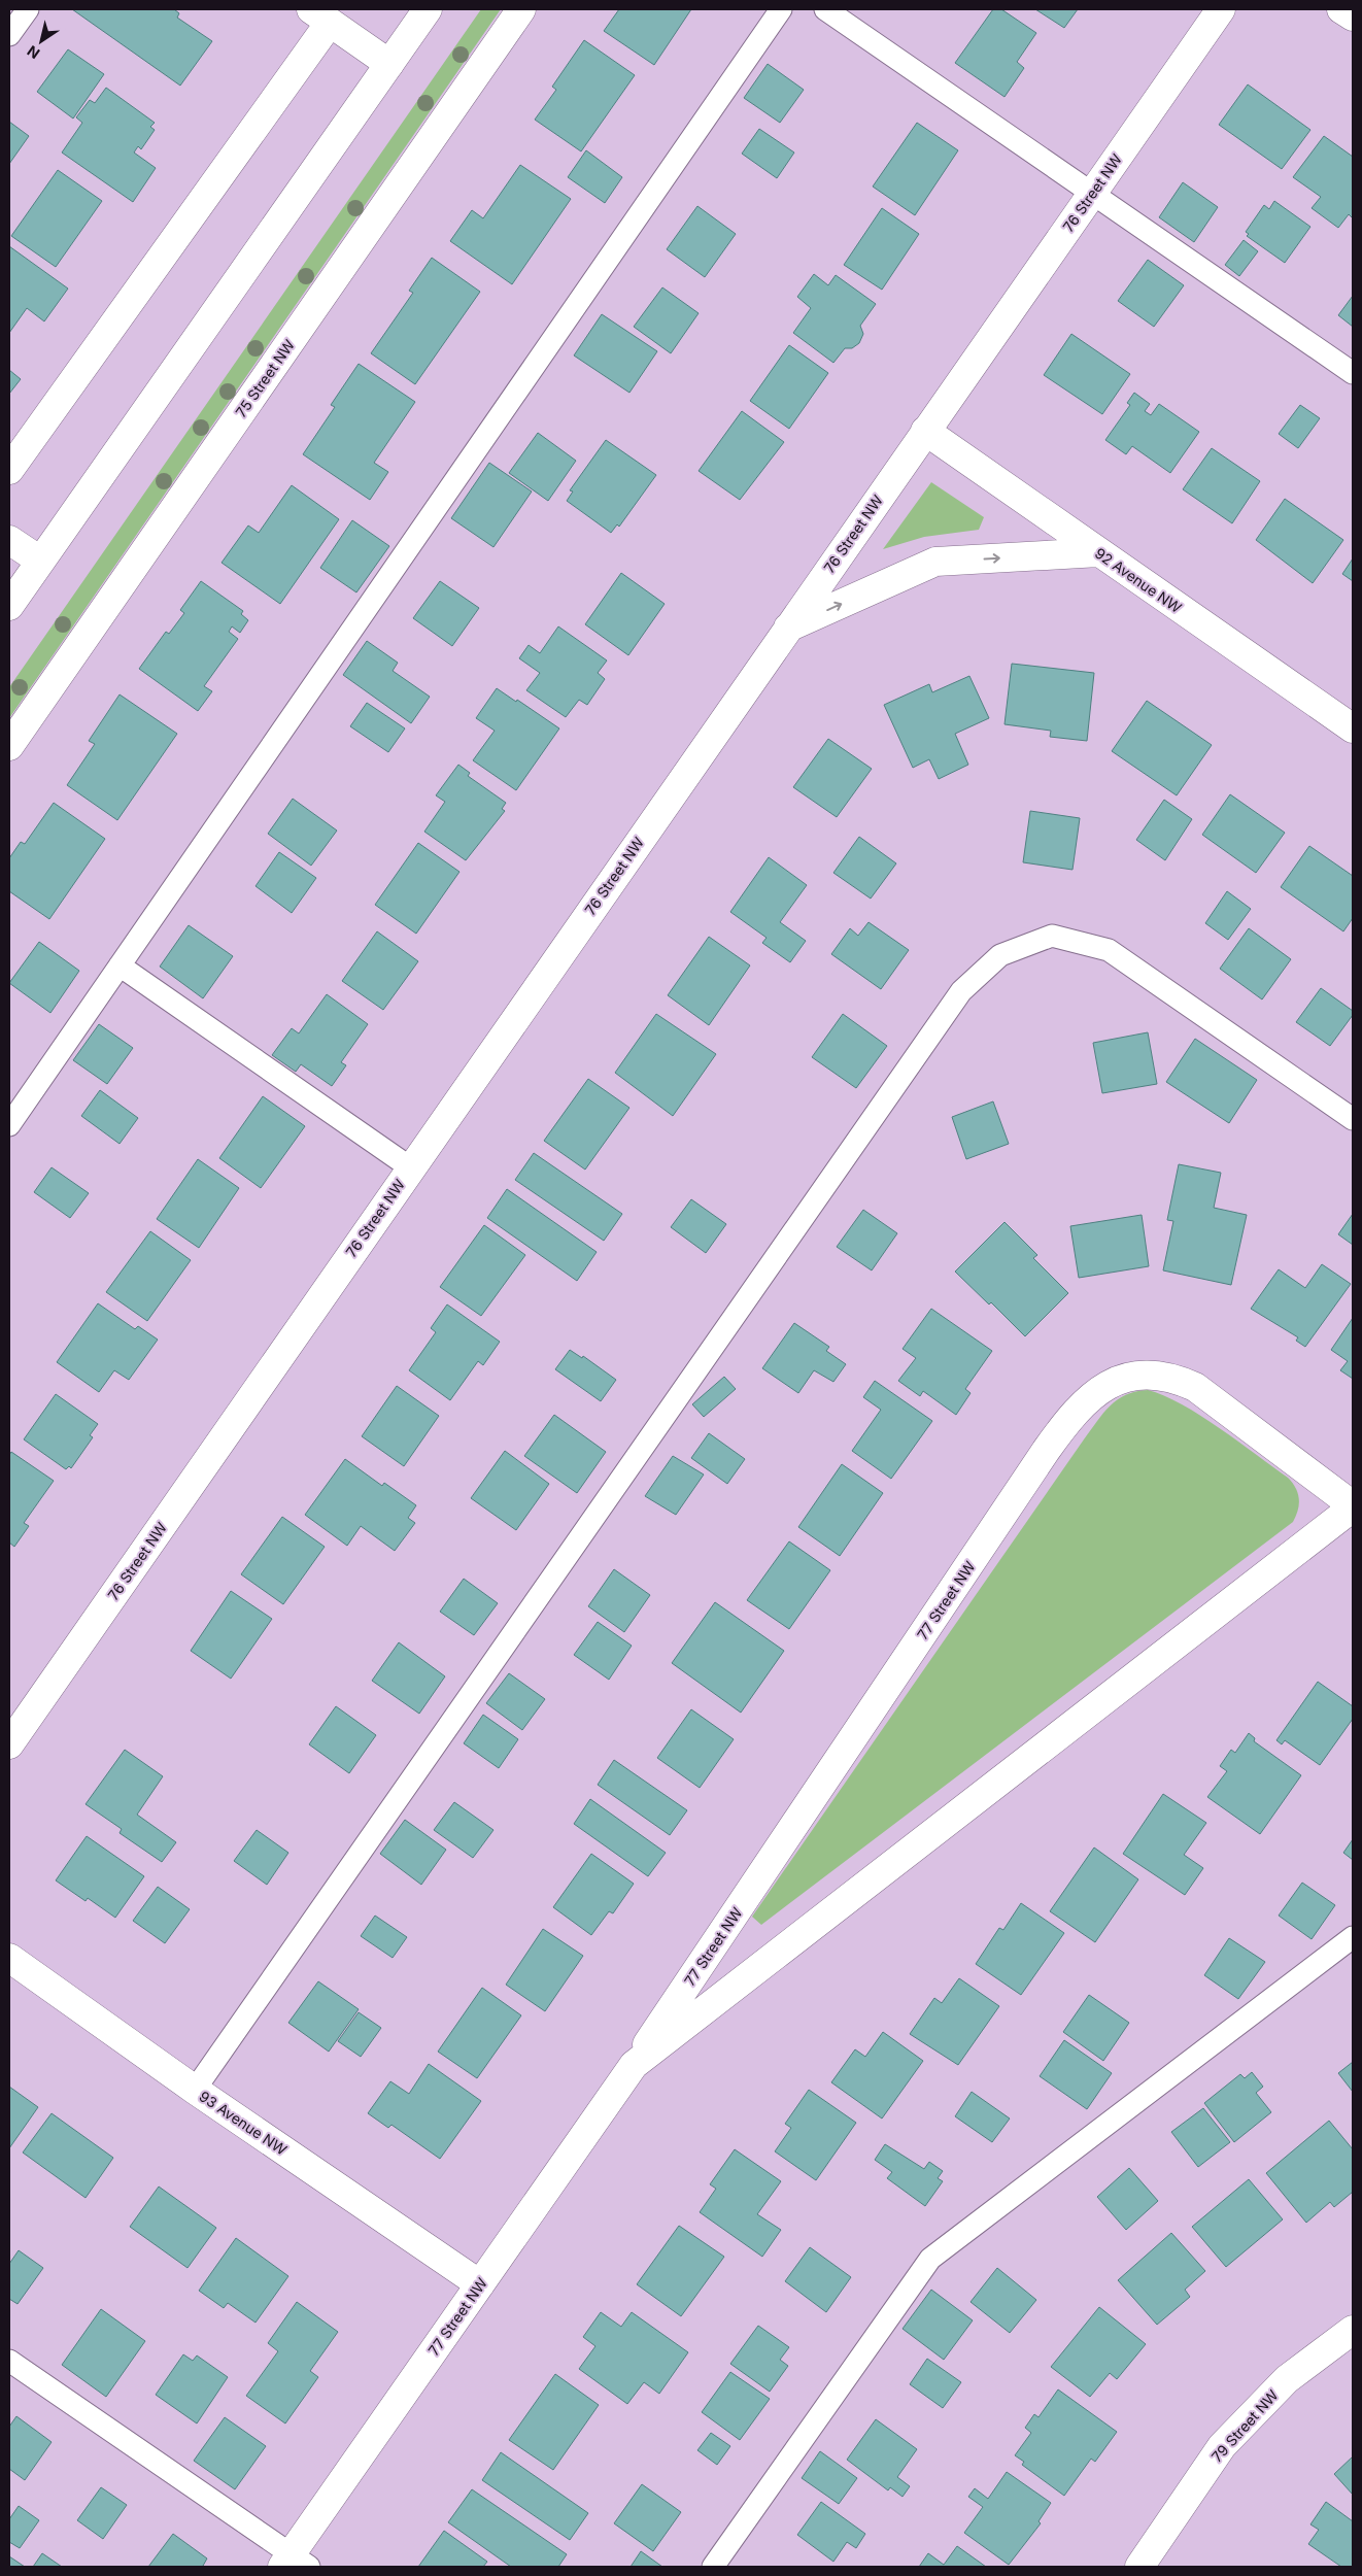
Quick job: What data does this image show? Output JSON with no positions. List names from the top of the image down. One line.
{"streets":{"street":["76 Street NW","75 Street NW","92 Avenue NW","77 Street NW","93 Avenue NW","79 Street NW"]},"crossings":[["76 Street NW","92 Avenue NW"],["77 Street NW","93 Avenue NW"]],"north":"bottom left"}
